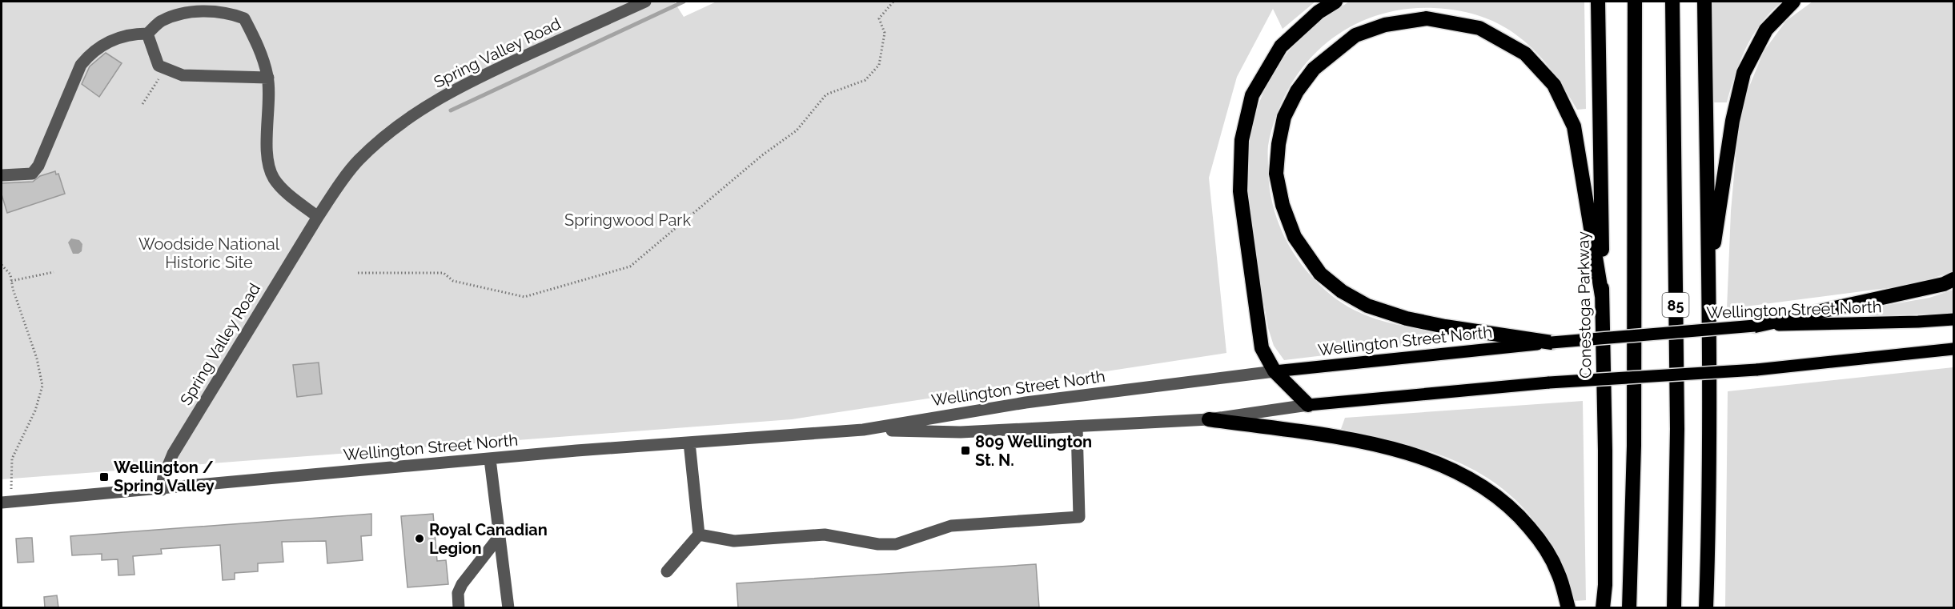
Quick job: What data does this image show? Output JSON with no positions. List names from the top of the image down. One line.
{"streets":{"highway":["Conestoga Parkway","85"],"main road":["Wellington Street North"],"street":["Spring Valley Road"]},"crossings":[["Spring Valley Road","Wellington Street North"]],"parks":["Springwood Park","Woodside National Historic Site"],"places":{"transit":["809 Wellington St. N.","Wellington / Spring Valley"],"other":["Royal Canadian Legion"]}}
